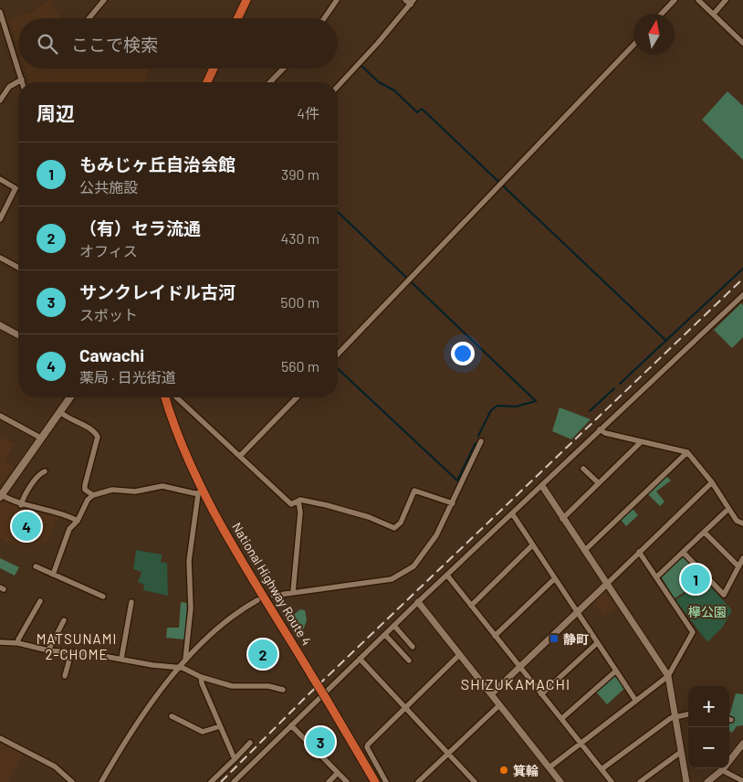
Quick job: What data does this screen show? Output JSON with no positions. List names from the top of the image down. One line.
{"streets":{"highway":["National Highway Route 4"]},"districts":["MATSUNAMI 2-CHOME","SHIZUKAMACHI"],"parks":["欅公園"],"places":{"transit":["静町"],"other":["箕輪"]},"north":"top","page":{"search":"ここで検索","heading":["周辺","4件"],"list":[{"mark":"1","name":"もみじヶ丘自治会館","note":"公共施設","value":"390 m"},{"mark":"2","name":"（有）セラ流通","note":"オフィス","value":"430 m"},{"mark":"3","name":"サンクレイドル古河","note":"スポット","value":"500 m"},{"mark":"4","name":"Cawachi","note":"薬局 · 日光街道","value":"560 m"}],"pins":["4","1","2","3"],"map_buttons":["+","−"]}}
